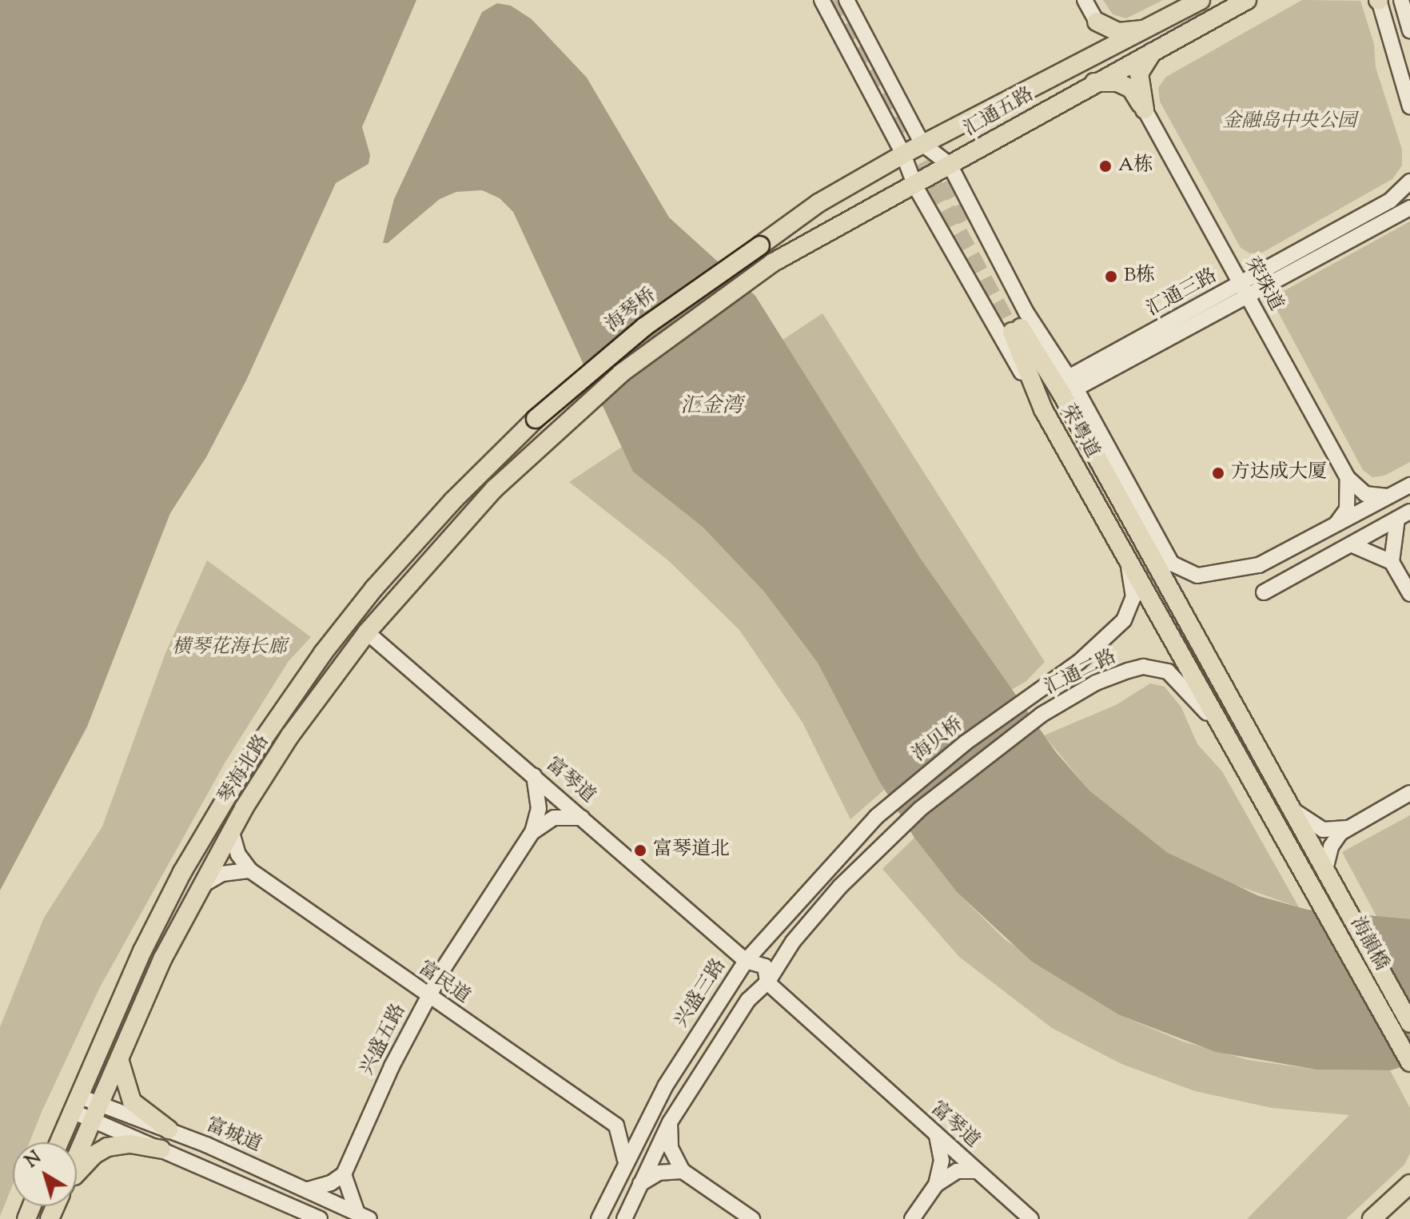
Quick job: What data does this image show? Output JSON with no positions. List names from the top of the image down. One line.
{"streets":{"main road":["汇通五路","海琴桥","荣粤道","琴海北路","海韻橋"],"street":["荣珠道","汇通三路","汇通二路","海贝桥","富琴道","富民道","兴盛三路","兴盛五路","富城道"]},"crossings":[["汇通五路","海琴桥"],["汇通五路","荣粤道"],["汇通五路","琴海北路"],["荣珠道","汇通三路"],["汇通三路","荣粤道"],["海琴桥","琴海北路"],["荣粤道","汇通二路"],["荣粤道","海韻橋"],["汇通二路","海贝桥"],["汇通二路","富琴道"],["海贝桥","兴盛三路"],["琴海北路","富琴道"],["琴海北路","富城道"],["富琴道","兴盛三路"],["富民道","兴盛五路"]],"water":["汇金湾"],"parks":["金融岛中央公园","横琴花海长廊"],"places":["A栋","B栋","方达成大厦","富琴道北"],"north":"top left"}
